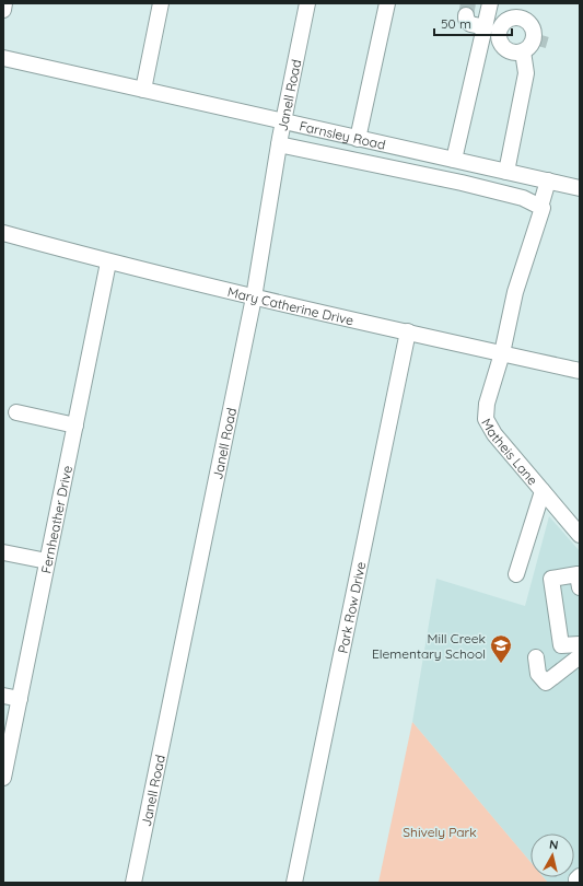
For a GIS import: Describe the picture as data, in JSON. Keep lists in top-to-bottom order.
{
  "streets": {
    "street": [
      "Janell Road",
      "Farnsley Road",
      "Mary Catherine Drive",
      "Matheis Lane",
      "Fernheather Drive",
      "Park Row Drive"
    ]
  },
  "crossings": [
    ["Janell Road", "Farnsley Road"],
    ["Janell Road", "Mary Catherine Drive"],
    ["Mary Catherine Drive", "Matheis Lane"],
    ["Mary Catherine Drive", "Fernheather Drive"],
    ["Mary Catherine Drive", "Park Row Drive"]
  ],
  "parks": ["Shively Park"],
  "places": {
    "school or university": ["Mill Creek Elementary School"]
  },
  "scale_bar": "50 m",
  "north": "top"
}
